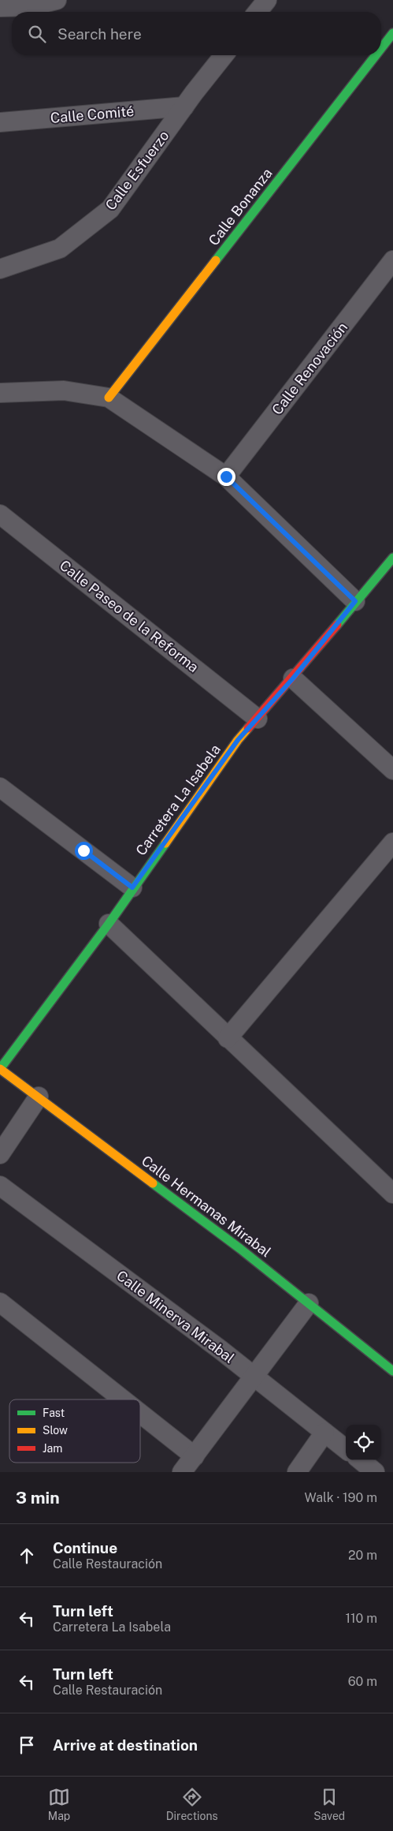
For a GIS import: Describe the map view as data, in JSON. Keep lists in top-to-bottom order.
{
  "streets": {
    "street": [
      "Calle Comité",
      "Calle Esfuerzo",
      "Calle Bonanza",
      "Calle Renovación",
      "Calle Paseo de la Reforma",
      "Carretera La Isabela",
      "Calle Hermanas Mirabal",
      "Calle Minerva Mirabal"
    ]
  },
  "crossings": [
    ["Calle Comité", "Calle Esfuerzo"],
    ["Calle Paseo de la Reforma", "Carretera La Isabela"],
    ["Carretera La Isabela", "Calle Hermanas Mirabal"]
  ],
  "legend": ["Fast", "Slow", "Jam"],
  "page": {
    "search": "Search here",
    "heading": ["3 min", "Walk · 190 m"],
    "list": [
      ["Continue", "Calle Restauración", "20 m"],
      ["Turn left", "Carretera La Isabela", "110 m"],
      ["Turn left", "Calle Restauración", "60 m"],
      "Arrive at destination"
    ],
    "nav": ["Map", "Directions", "Saved"]
  }
}
